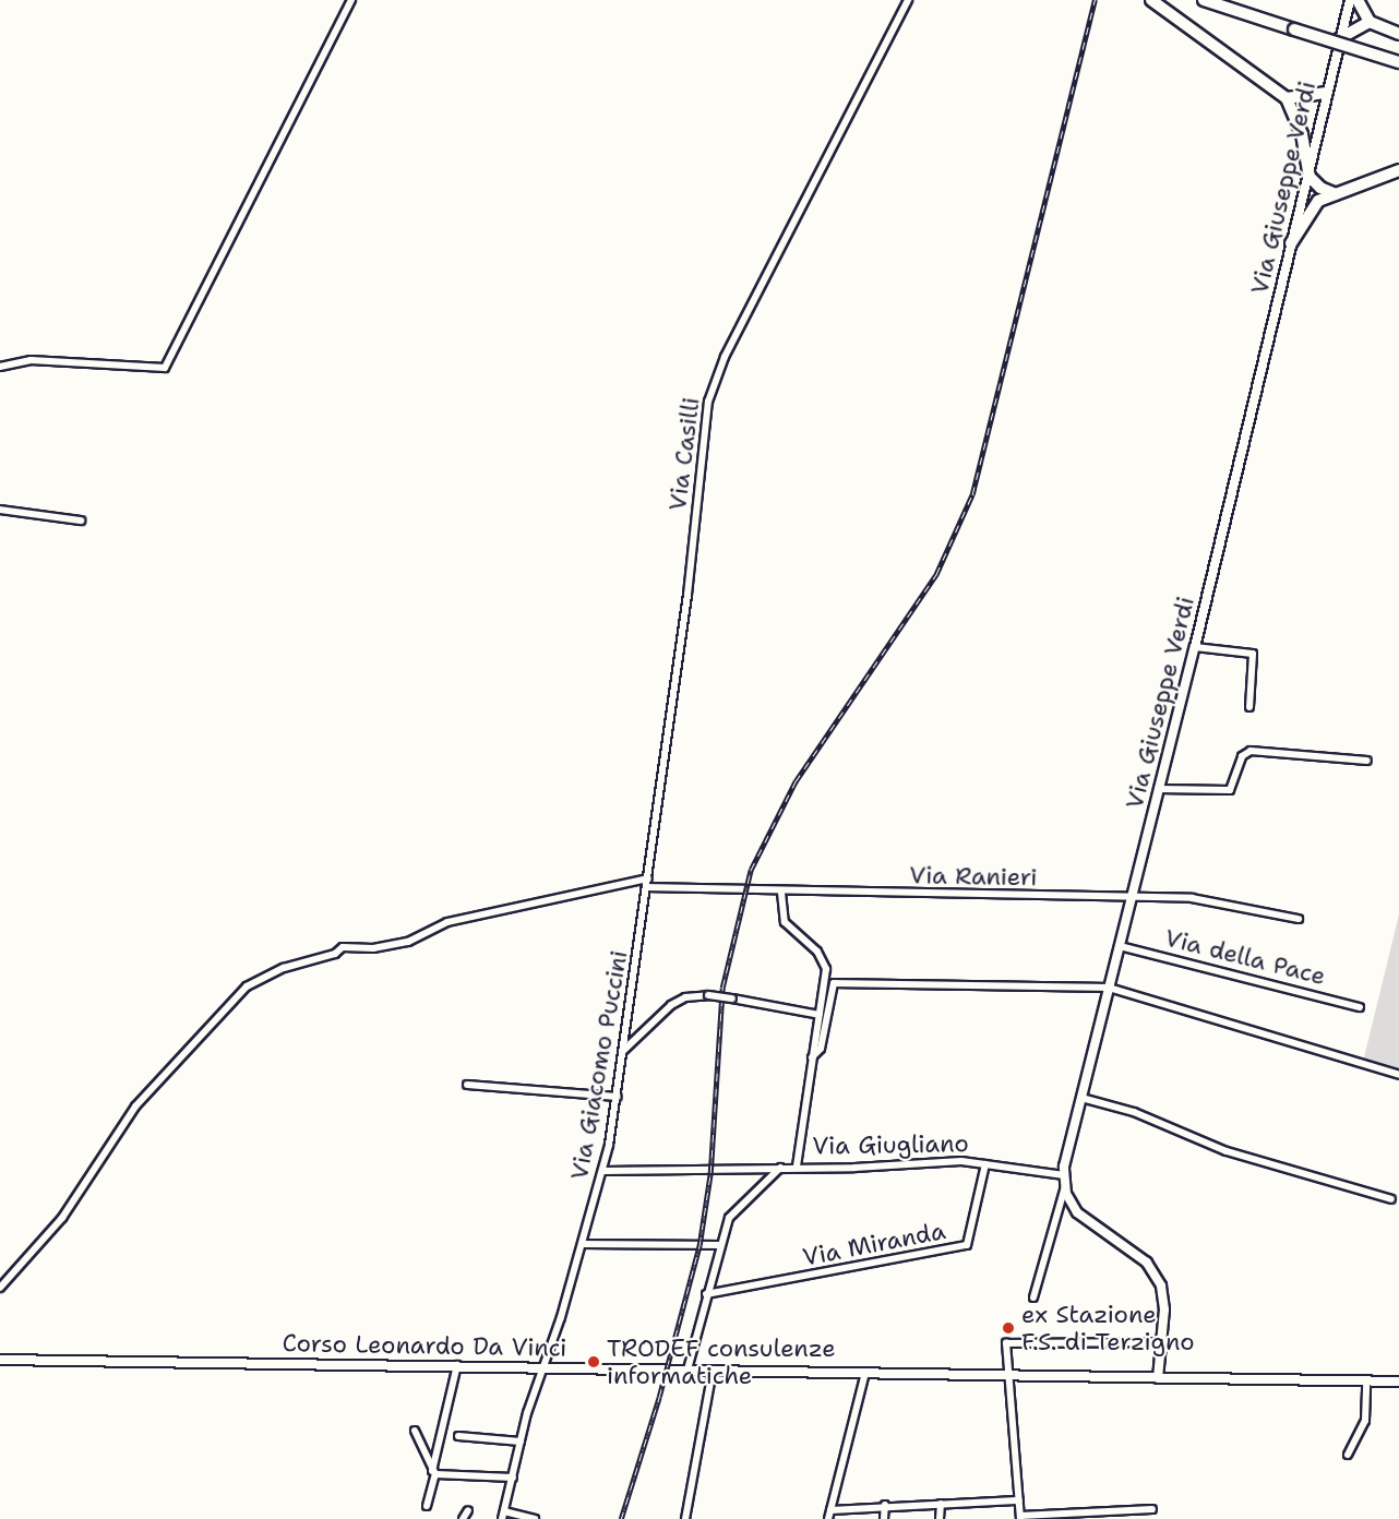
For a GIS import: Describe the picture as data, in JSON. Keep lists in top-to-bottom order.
{
  "streets": {
    "street": [
      "Via Giuseppe Verdi",
      "Via Casilli",
      "Via Ranieri",
      "Via della Pace",
      "Via Giacomo Puccini",
      "Via Giugliano",
      "Via Miranda",
      "Corso Leonardo Da Vinci"
    ]
  },
  "crossings": [
    ["Via Giuseppe Verdi", "Via Ranieri"],
    ["Via Giuseppe Verdi", "Via della Pace"],
    ["Via Giuseppe Verdi", "Via Giugliano"],
    ["Via Casilli", "Via Giacomo Puccini"],
    ["Via Ranieri", "Via Giacomo Puccini"],
    ["Via Giacomo Puccini", "Via Giugliano"],
    ["Via Giacomo Puccini", "Corso Leonardo Da Vinci"],
    ["Via Giugliano", "Via Miranda"]
  ],
  "places": ["ex Stazione F.S. di Terzigno", "TRODEF consulenze informatiche"]
}
